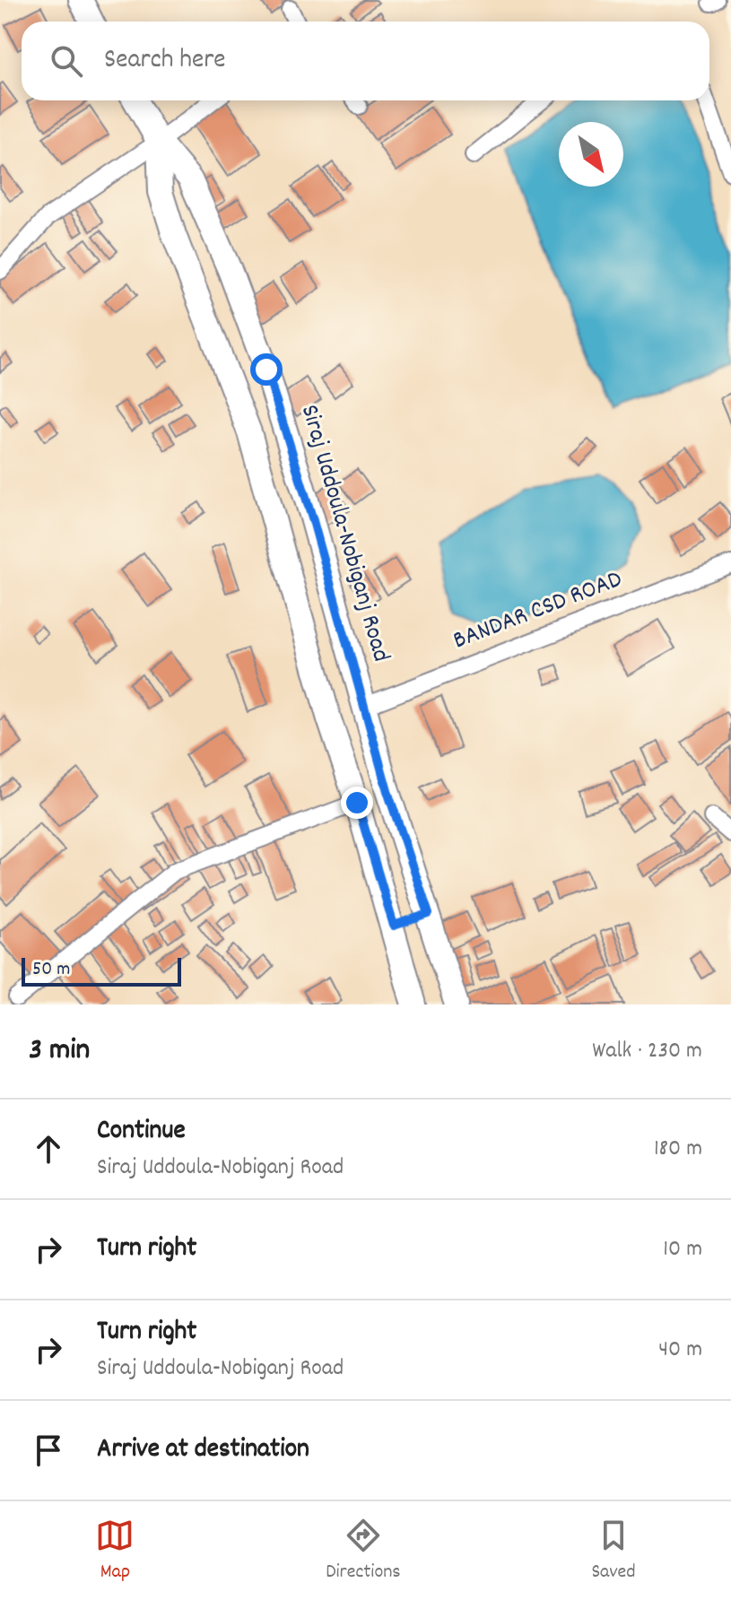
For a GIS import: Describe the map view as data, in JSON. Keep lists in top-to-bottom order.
{
  "streets": {
    "main road": ["Siraj Uddoula-Nobiganj Road"],
    "street": ["BANDAR CSD ROAD"]
  },
  "crossings": [
    ["Siraj Uddoula-Nobiganj Road", "BANDAR CSD ROAD"]
  ],
  "scale_bar": "50 m",
  "north": "bottom right",
  "page": {
    "search": "Search here",
    "scale": "50 m",
    "heading": ["3 min", "Walk · 230 m"],
    "list": [
      ["Continue", "Siraj Uddoula-Nobiganj Road", "180 m"],
      ["Turn right", "10 m"],
      ["Turn right", "Siraj Uddoula-Nobiganj Road", "40 m"],
      "Arrive at destination"
    ],
    "nav": ["Map", "Directions", "Saved"]
  }
}
